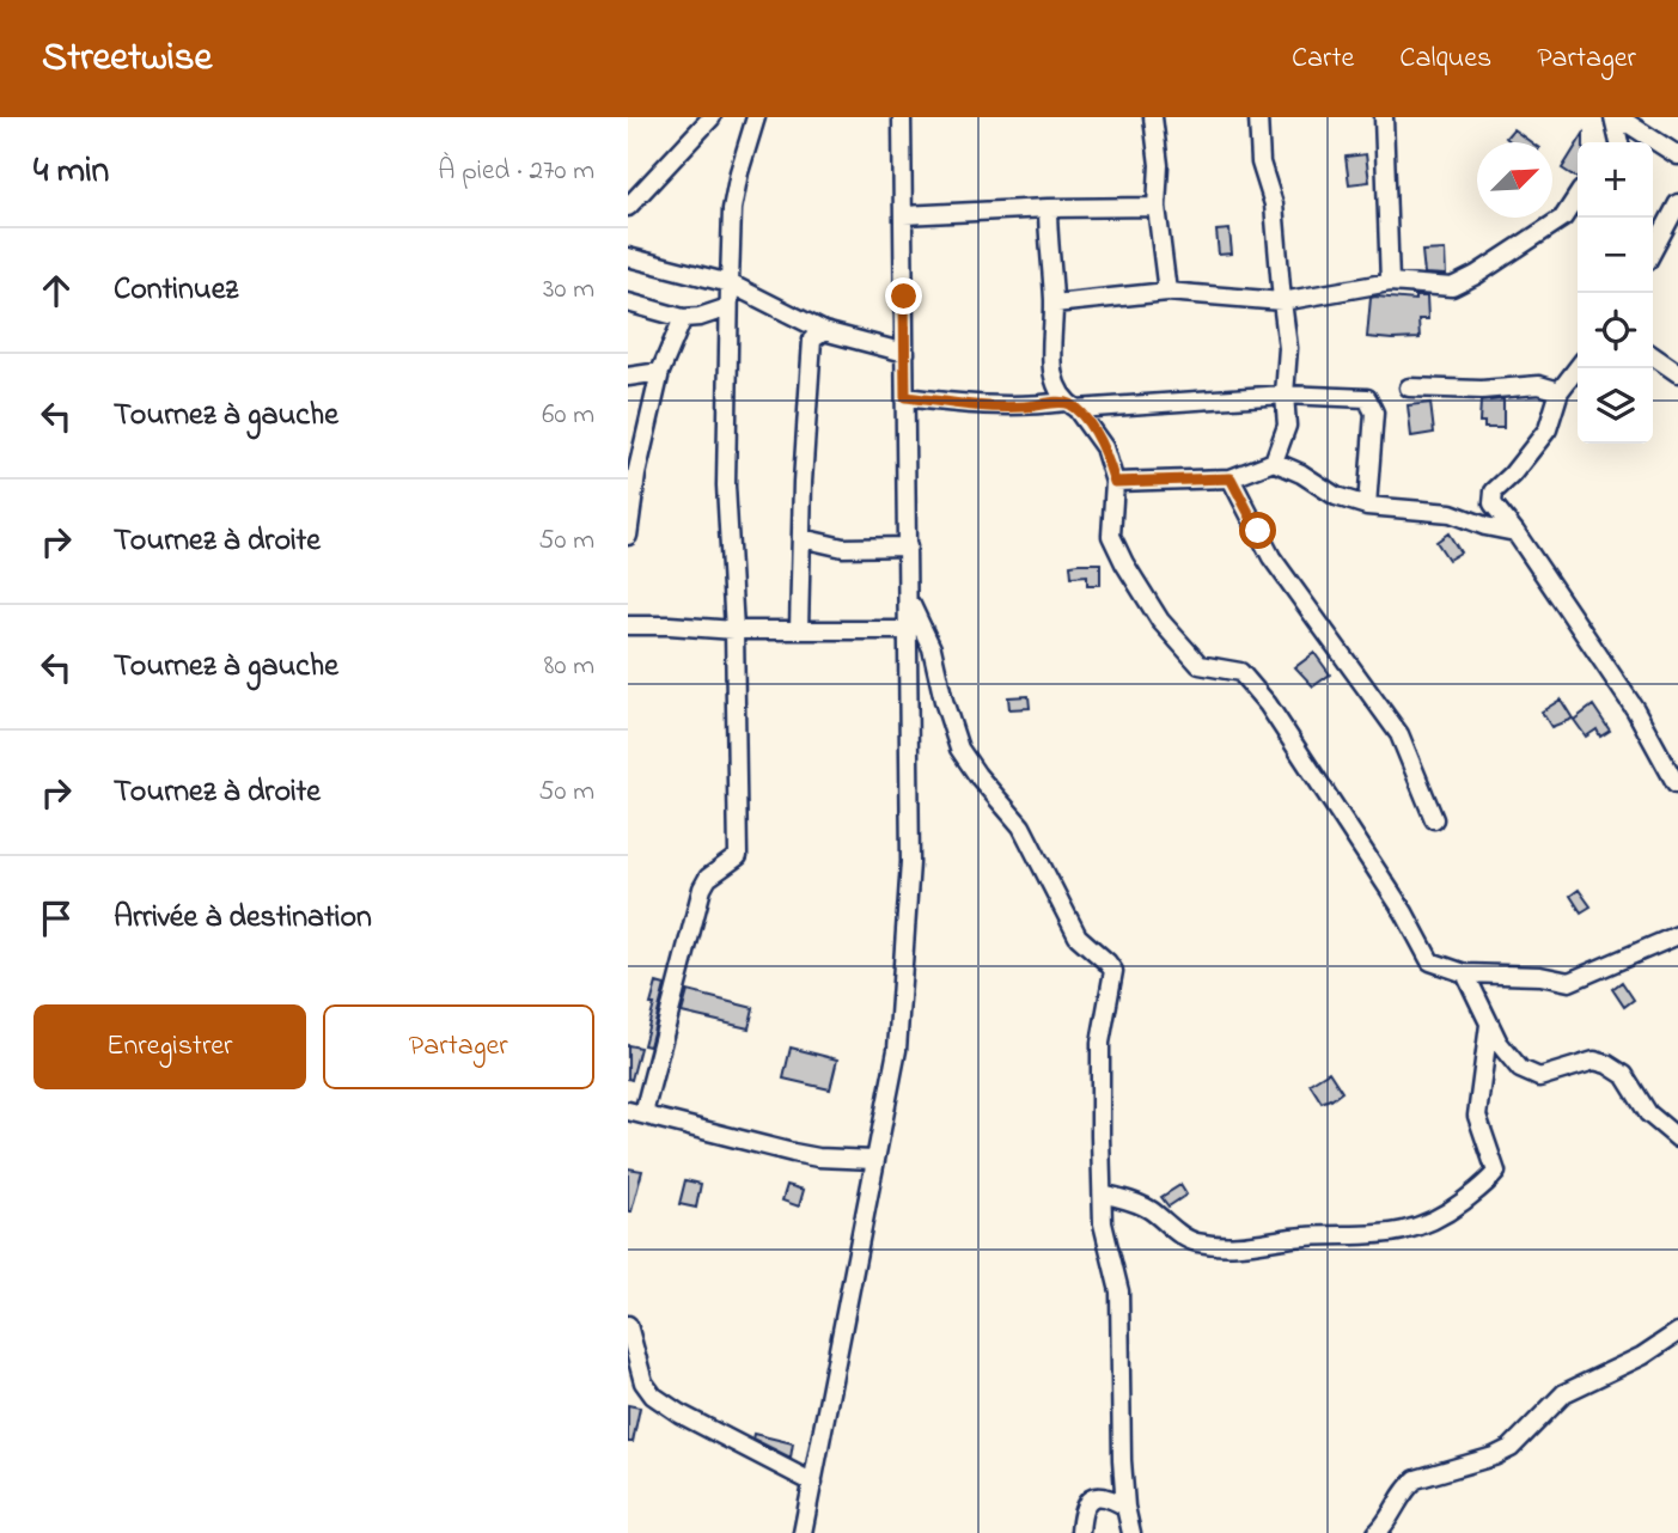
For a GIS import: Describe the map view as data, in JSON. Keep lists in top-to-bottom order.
{
  "north": "top right",
  "page": {
    "header": "Streetwise",
    "nav": ["Carte", "Calques", "Partager"],
    "heading": ["4 min", "À pied · 270 m"],
    "map_buttons": ["+", "−"],
    "list": [
      ["Continuez", "30 m"],
      ["Tournez à gauche", "60 m"],
      ["Tournez à droite", "50 m"],
      ["Tournez à gauche", "80 m"],
      ["Tournez à droite", "50 m"],
      "Arrivée à destination"
    ],
    "buttons": ["Enregistrer", "Partager"]
  }
}
